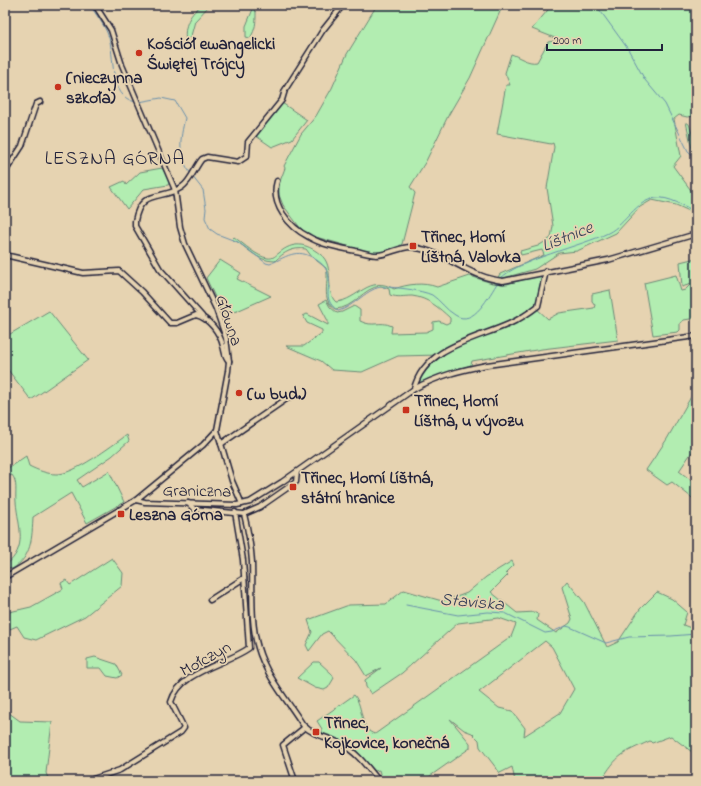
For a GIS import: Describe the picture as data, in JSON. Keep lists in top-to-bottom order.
{
  "streets": {
    "street": ["Główna", "Graniczna", "Mołczyn"]
  },
  "crossings": [
    ["Główna", "Graniczna"]
  ],
  "districts": ["LESZNA GÓRNA"],
  "water": ["Líštnice", "Staviska"],
  "places": {
    "other": ["Kościół ewangelicki Świętej Trójcy", "(nieczynna szkoła)", "(w bud.)"],
    "transit": [
      "Třinec, Horní Líštná, Valovka",
      "Třinec, Horní Líštná, u vývozu",
      "Třinec, Horní Líštná, státní hranice",
      "Leszna Górna",
      "Třinec, Kojkovice, konečná"
    ]
  },
  "scale_bar": "200 m"
}
